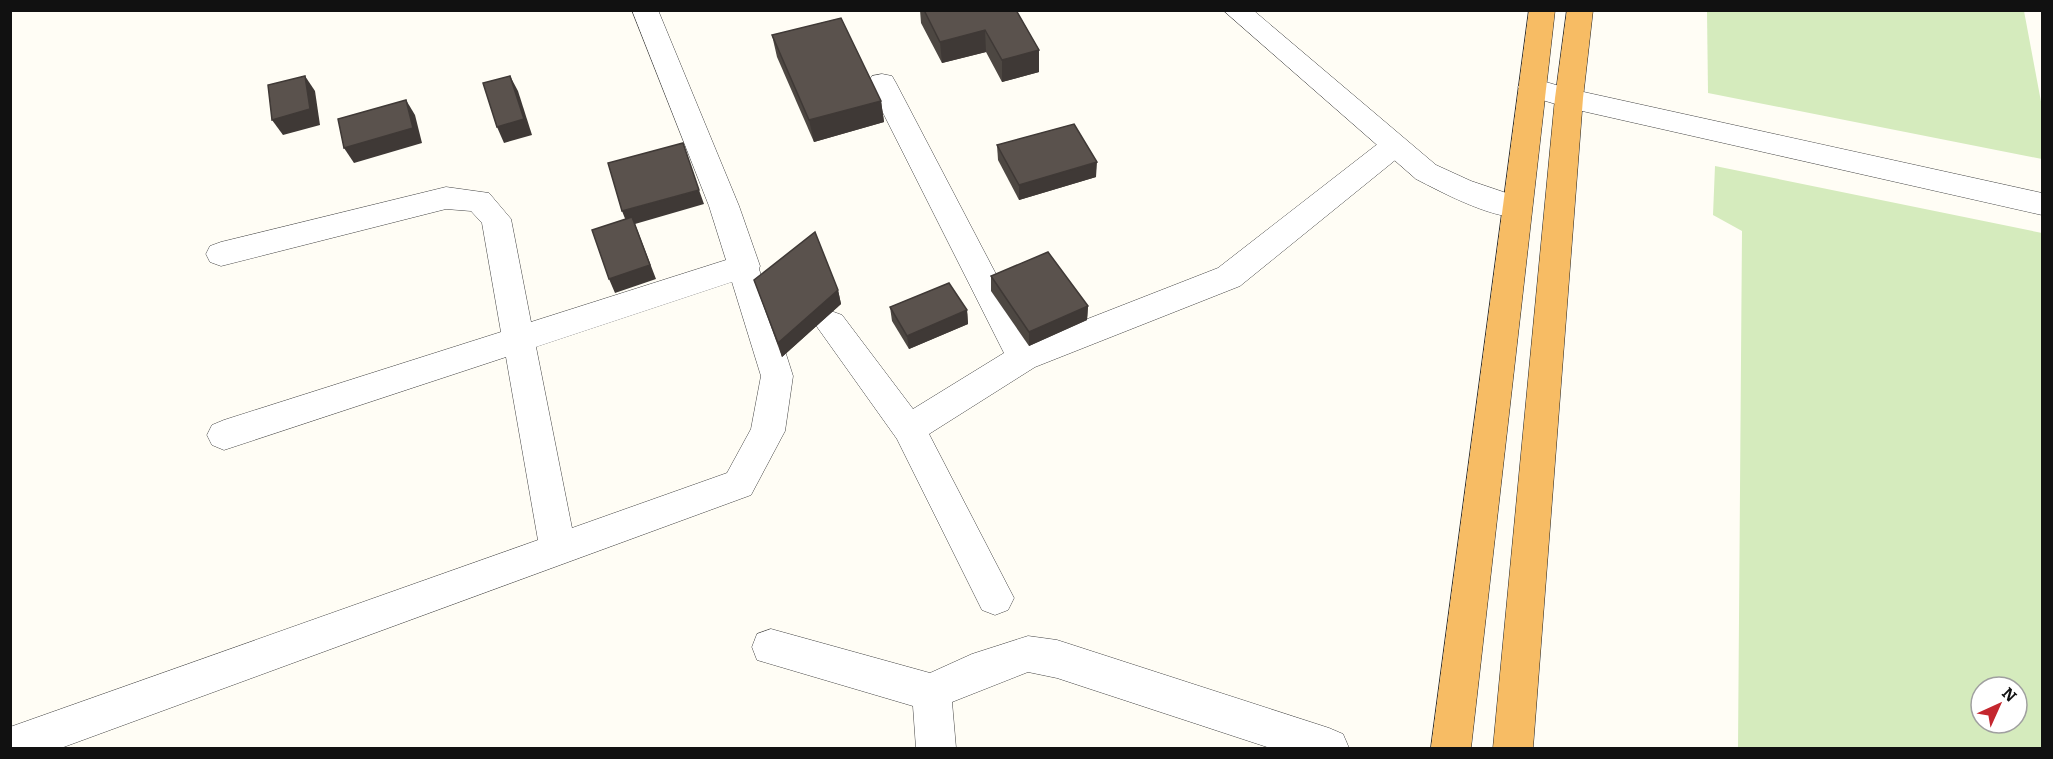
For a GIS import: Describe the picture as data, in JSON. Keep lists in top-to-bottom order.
{
  "north": "top right"
}
